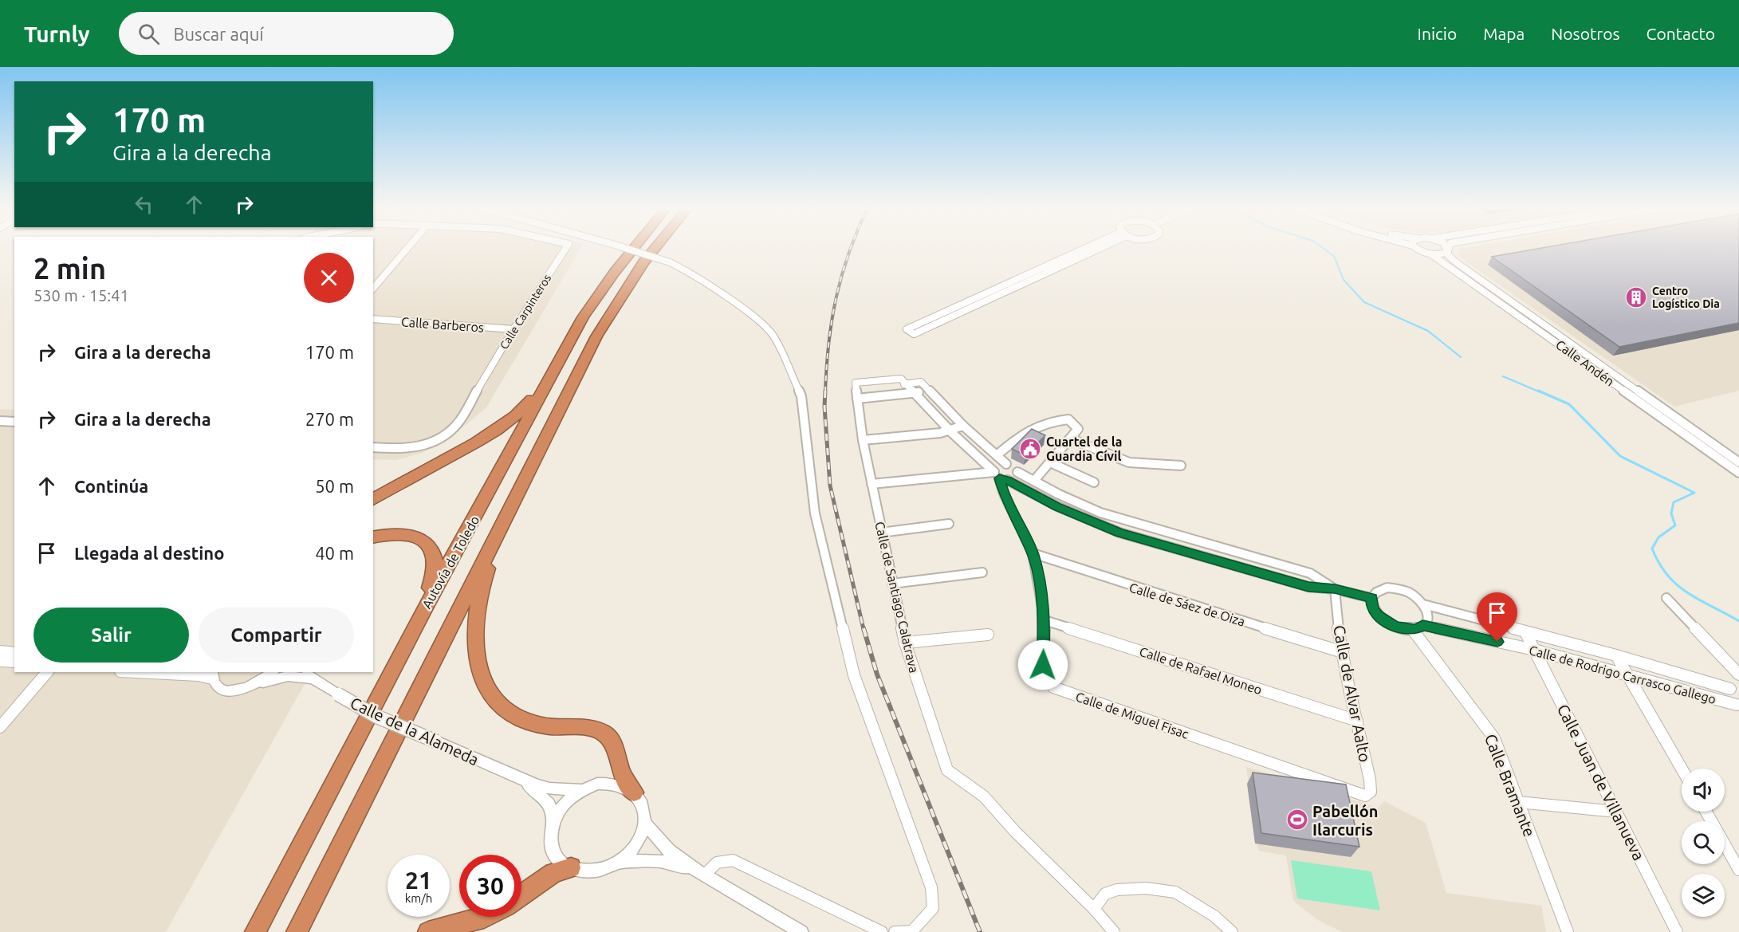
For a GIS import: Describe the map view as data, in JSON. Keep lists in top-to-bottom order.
{
  "streets": {
    "highway": ["Autovía de Toledo"],
    "street": [
      "Calle Carpinteros",
      "Calle Barberos",
      "Calle Andén",
      "Calle de Santiago Calatrava",
      "Calle de Sáez de Oiza",
      "Calle de Rafael Moneo",
      "Calle de Rodrigo Carrasco Gallego",
      "Calle de Alvar Aalto",
      "Calle de Miguel Fisac",
      "Calle de la Alameda",
      "Calle Juan de Villanueva",
      "Calle Bramante"
    ]
  },
  "crossings": [
    ["Calle Carpinteros", "Calle Barberos"],
    ["Calle de Sáez de Oiza", "Calle de Alvar Aalto"],
    ["Calle de Sáez de Oiza", "Calle de Miguel Fisac"],
    ["Calle de Rafael Moneo", "Calle de Alvar Aalto"],
    ["Calle de Rafael Moneo", "Calle de Miguel Fisac"],
    ["Calle de Rodrigo Carrasco Gallego", "Calle Juan de Villanueva"],
    ["Calle de Rodrigo Carrasco Gallego", "Calle Bramante"],
    ["Calle de Alvar Aalto", "Calle de Miguel Fisac"]
  ],
  "places": {
    "building": ["Centro Logístico Dia"],
    "public building": ["Cuartel de la Guardia Cívil"],
    "sports": ["Pabellón Ilarcuris"]
  },
  "page": {
    "header": "Turnly",
    "search": "Buscar aquí",
    "nav": [
      "Inicio",
      "Mapa",
      "Nosotros",
      "Contacto"
    ],
    "turn": ["170 m", "Gira a la derecha"],
    "heading": ["2 min", "530 m · 15:41"],
    "list": [
      {
        "name": "Gira a la derecha",
        "value": "170 m"
      },
      {
        "name": "Gira a la derecha",
        "value": "270 m"
      },
      {
        "name": "Continúa",
        "value": "50 m"
      },
      {
        "name": "Llegada al destino",
        "value": "40 m"
      }
    ],
    "buttons": ["Salir", "Compartir"],
    "speed": "21 km/h",
    "limit": "30"
  }
}
